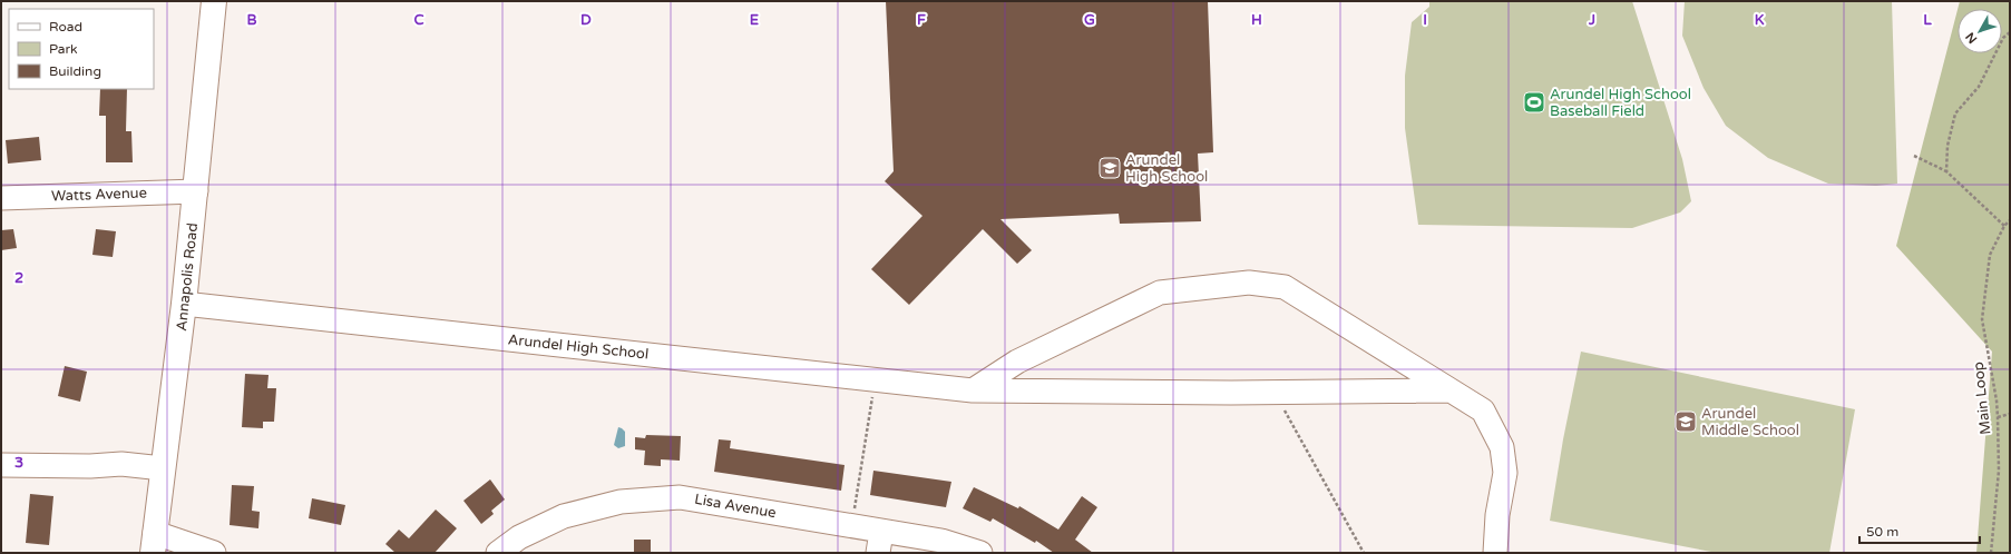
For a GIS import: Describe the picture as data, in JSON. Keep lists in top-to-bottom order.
{
  "streets": {
    "main road": ["Annapolis Road"],
    "street": ["Watts Avenue", "Arundel High School", "Lisa Avenue"],
    "path": ["Main Loop"]
  },
  "crossings": [
    ["Watts Avenue", "Annapolis Road"],
    ["Annapolis Road", "Arundel High School"]
  ],
  "places": {
    "sports": ["Arundel High School Baseball Field"],
    "school or university": ["Arundel High School", "Arundel Middle School"]
  },
  "legend": ["Road", "Park", "Building"],
  "scale_bar": "50 m",
  "north": "bottom left",
  "grid": {
    "columns": [
      "B",
      "C",
      "D",
      "E",
      "F",
      "G",
      "H",
      "I",
      "J",
      "K",
      "L"
    ],
    "rows": ["2", "3"]
  }
}
